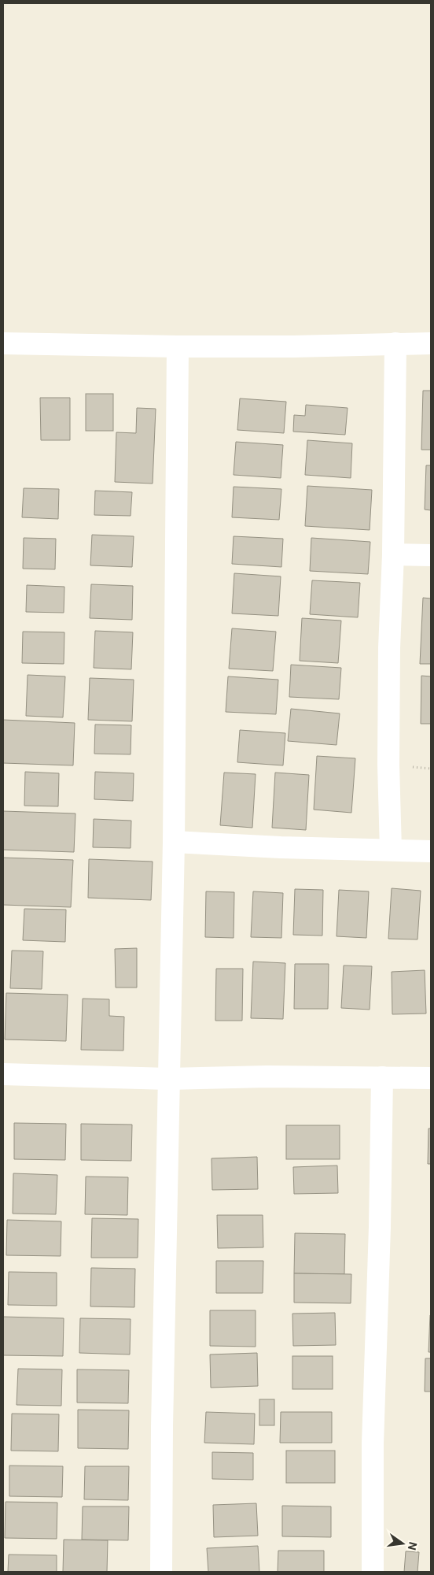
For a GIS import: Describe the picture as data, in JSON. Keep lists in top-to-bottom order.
{
  "north": "right"
}
